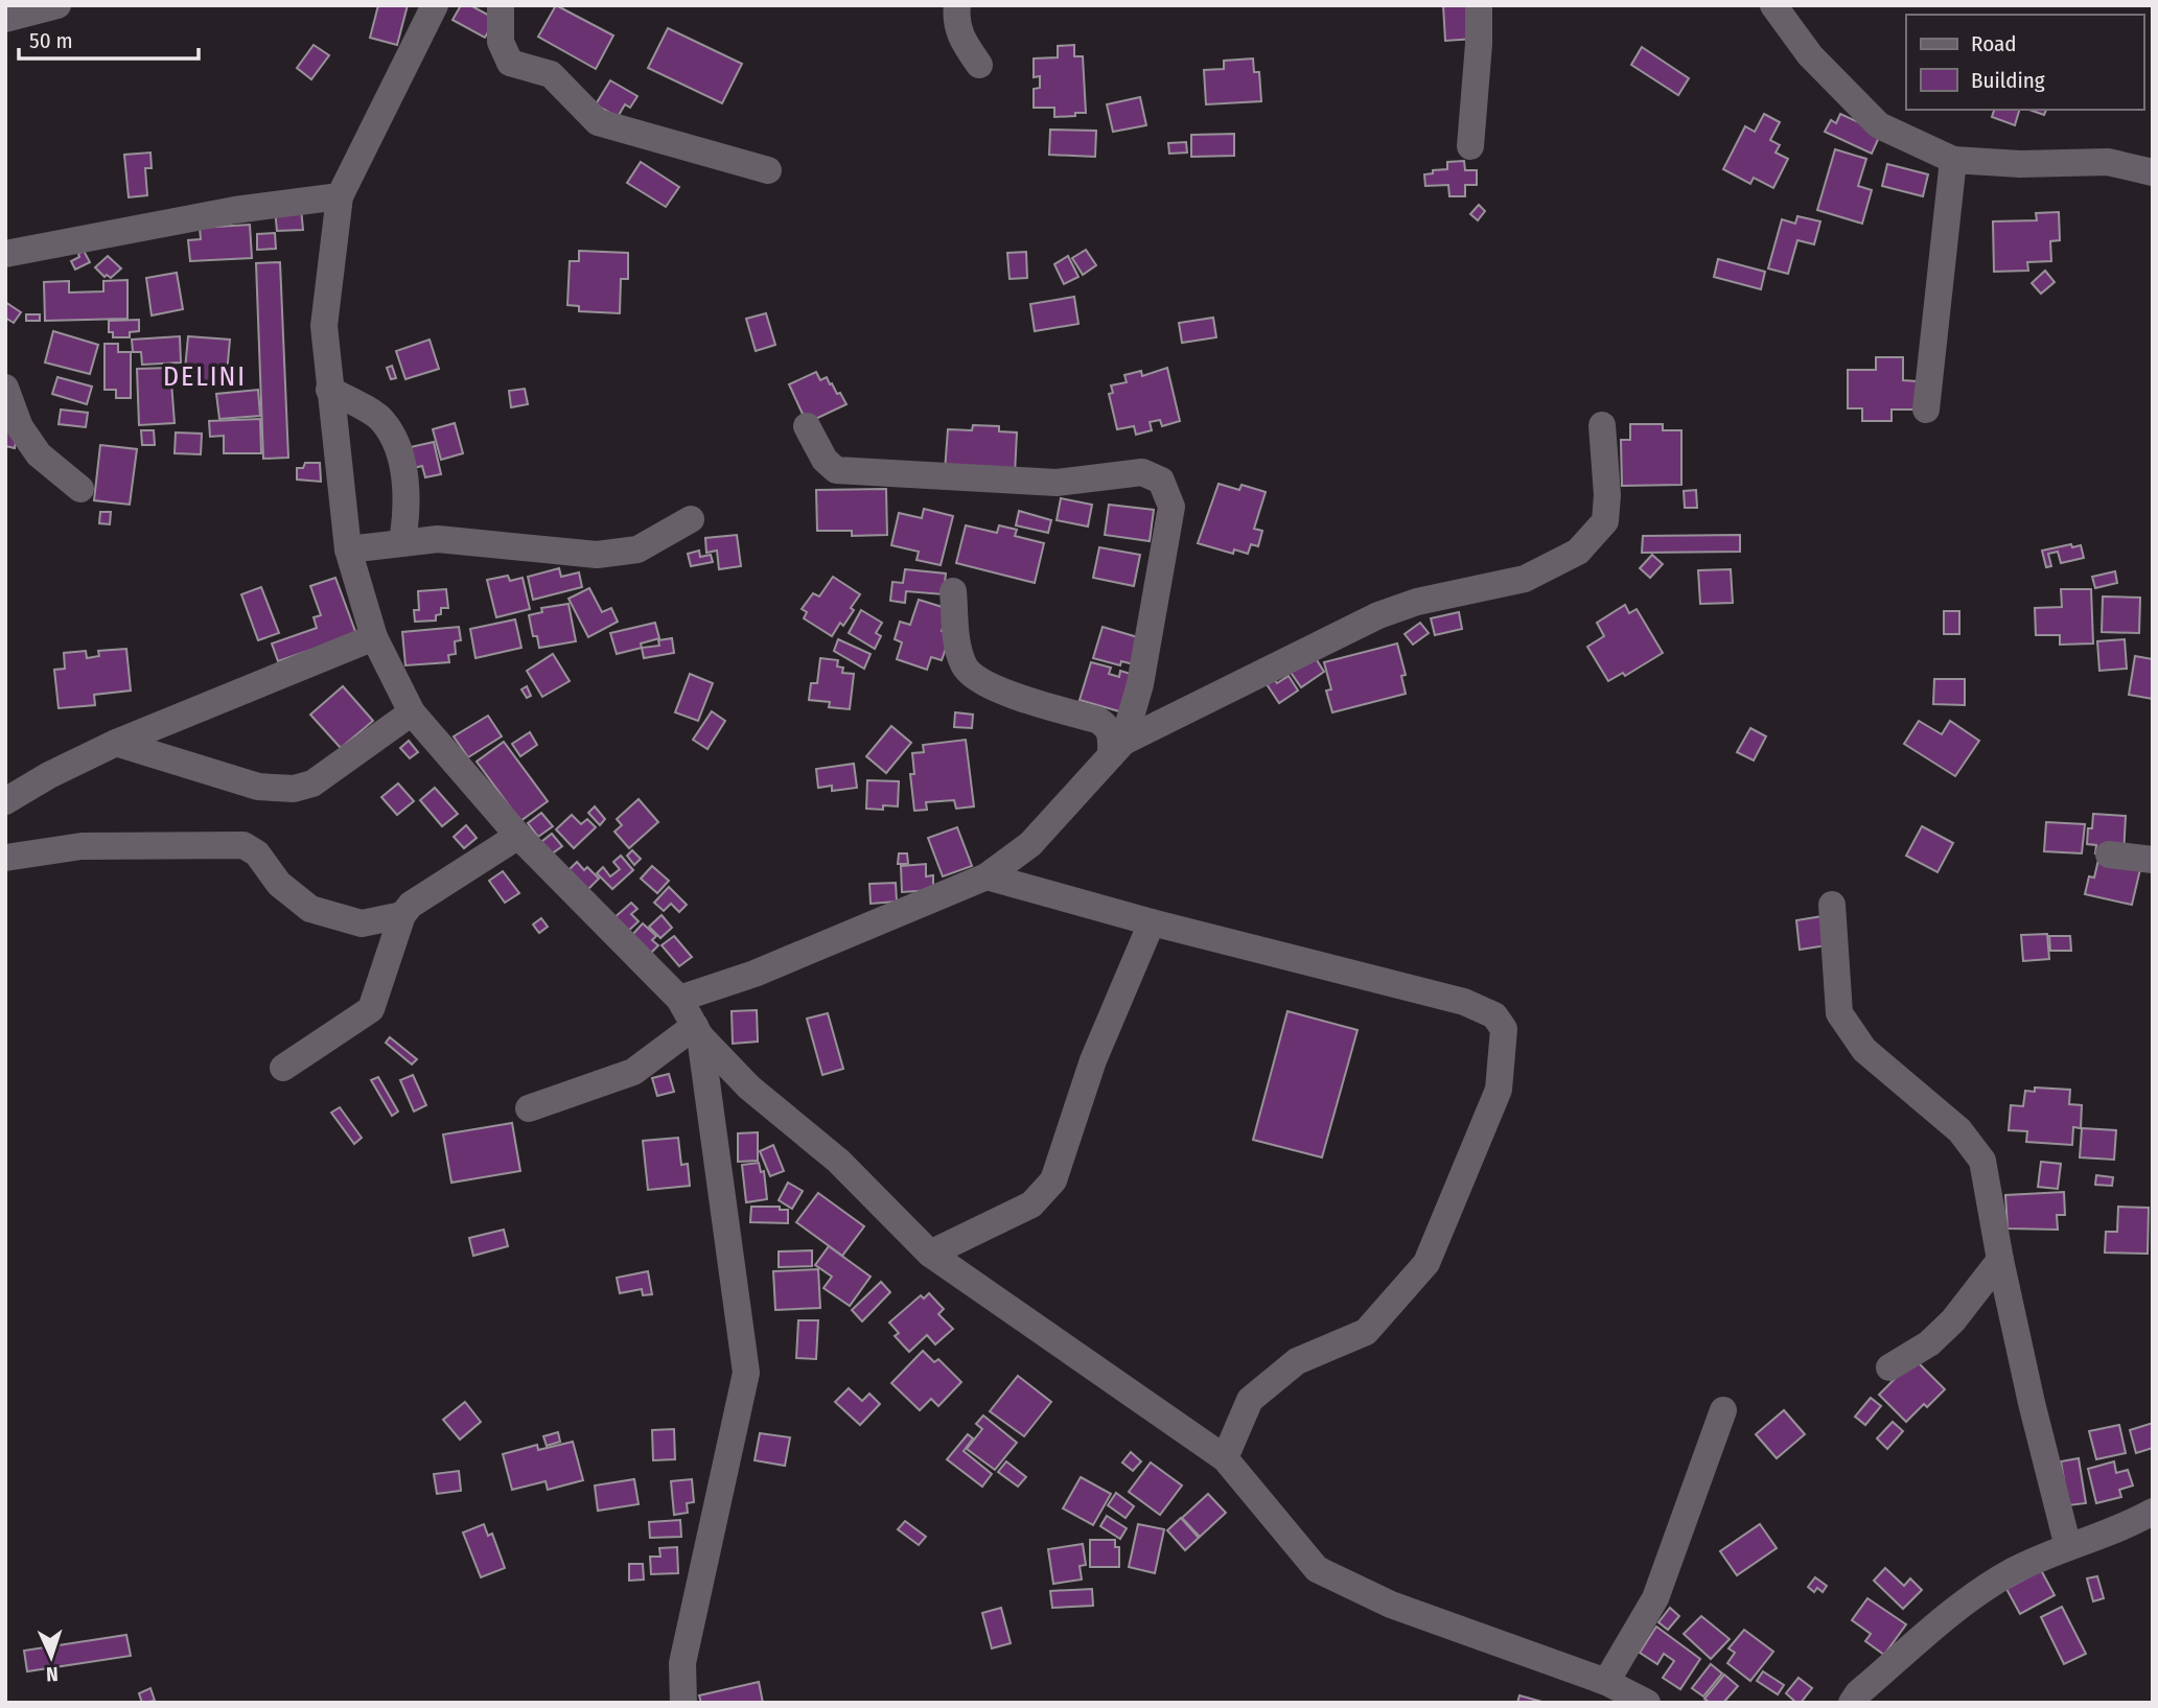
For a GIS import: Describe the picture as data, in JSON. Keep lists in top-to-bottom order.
{
  "districts": ["DELINI"],
  "legend": ["Road", "Building"],
  "scale_bar": "50 m",
  "north": "bottom"
}
